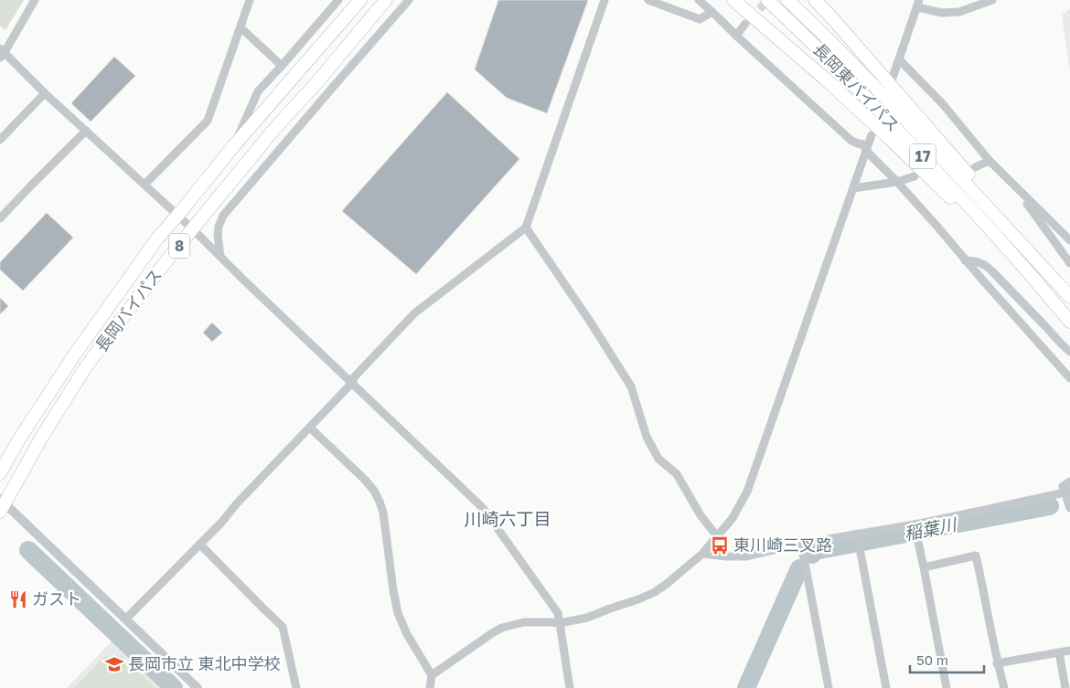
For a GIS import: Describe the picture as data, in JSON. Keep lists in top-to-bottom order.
{
  "streets": {
    "highway": [
      "長岡東バイパス",
      "17",
      "8",
      "長岡バイパス"
    ]
  },
  "crossings": [
    ["長岡東バイパス", "17"]
  ],
  "districts": ["川崎六丁目"],
  "water": ["稲葉川"],
  "places": {
    "bus stop": ["東川崎三叉路"],
    "restaurant": ["ガスト"],
    "school or university": ["長岡市立 東北中学校"]
  },
  "scale_bar": "50 m"
}
